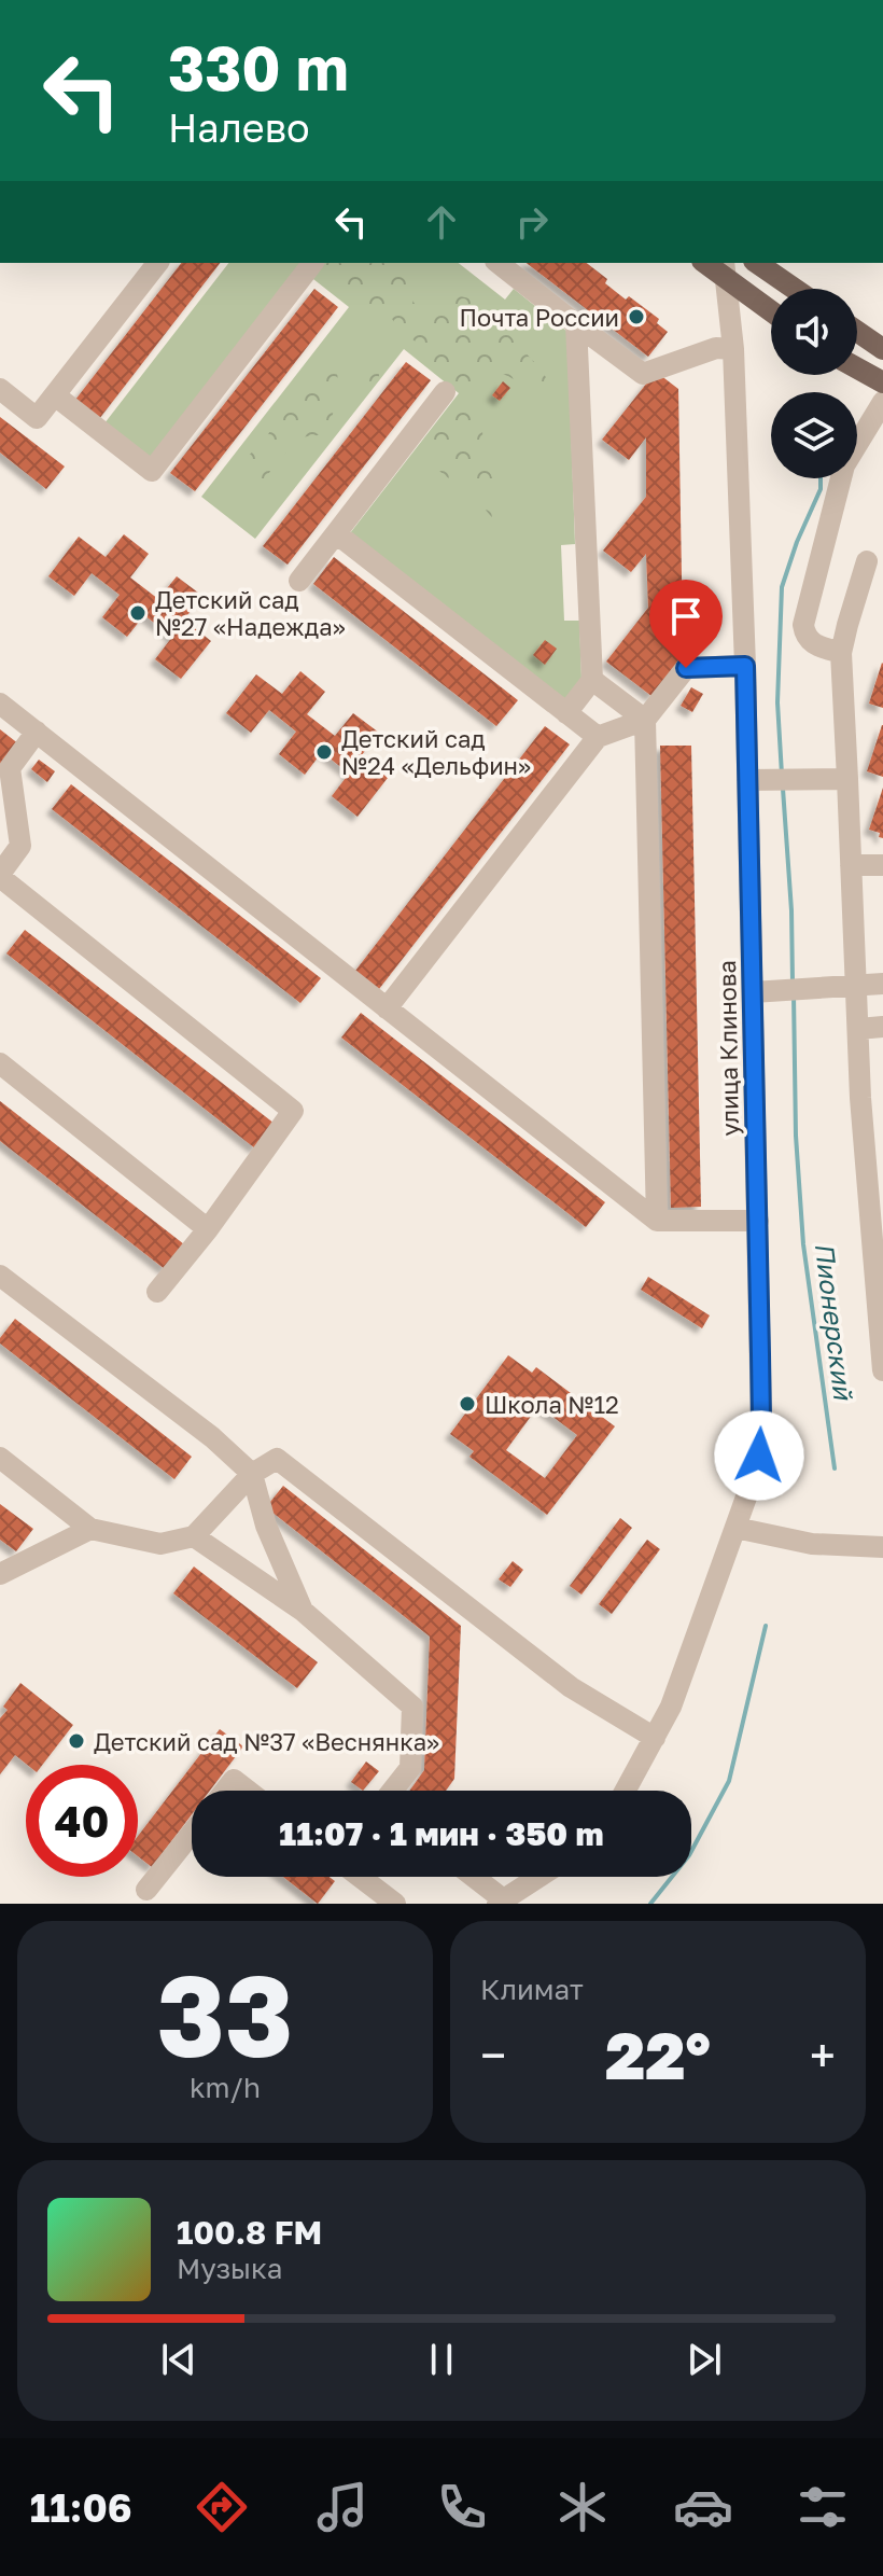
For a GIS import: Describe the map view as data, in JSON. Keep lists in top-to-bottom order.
{
  "streets": {
    "street": ["улица Клинова"]
  },
  "water": ["Пионерский"],
  "places": [
    "Почта России",
    "Детский сад №27 «Надежда»",
    "Детский сад №24 «Дельфин»",
    "Школа №12",
    "Детский сад №37 «Веснянка»"
  ],
  "page": {
    "turn": ["330 m", "Налево"],
    "limit": "40",
    "trip": "11:07 · 1 мин · 350 m",
    "tile": [
      ["33", "km/h"],
      "Климат"
    ],
    "heat": ["−", "22°", "+"],
    "song": ["100.8 FM", "Музыка"],
    "tabs": "11:06"
  }
}
